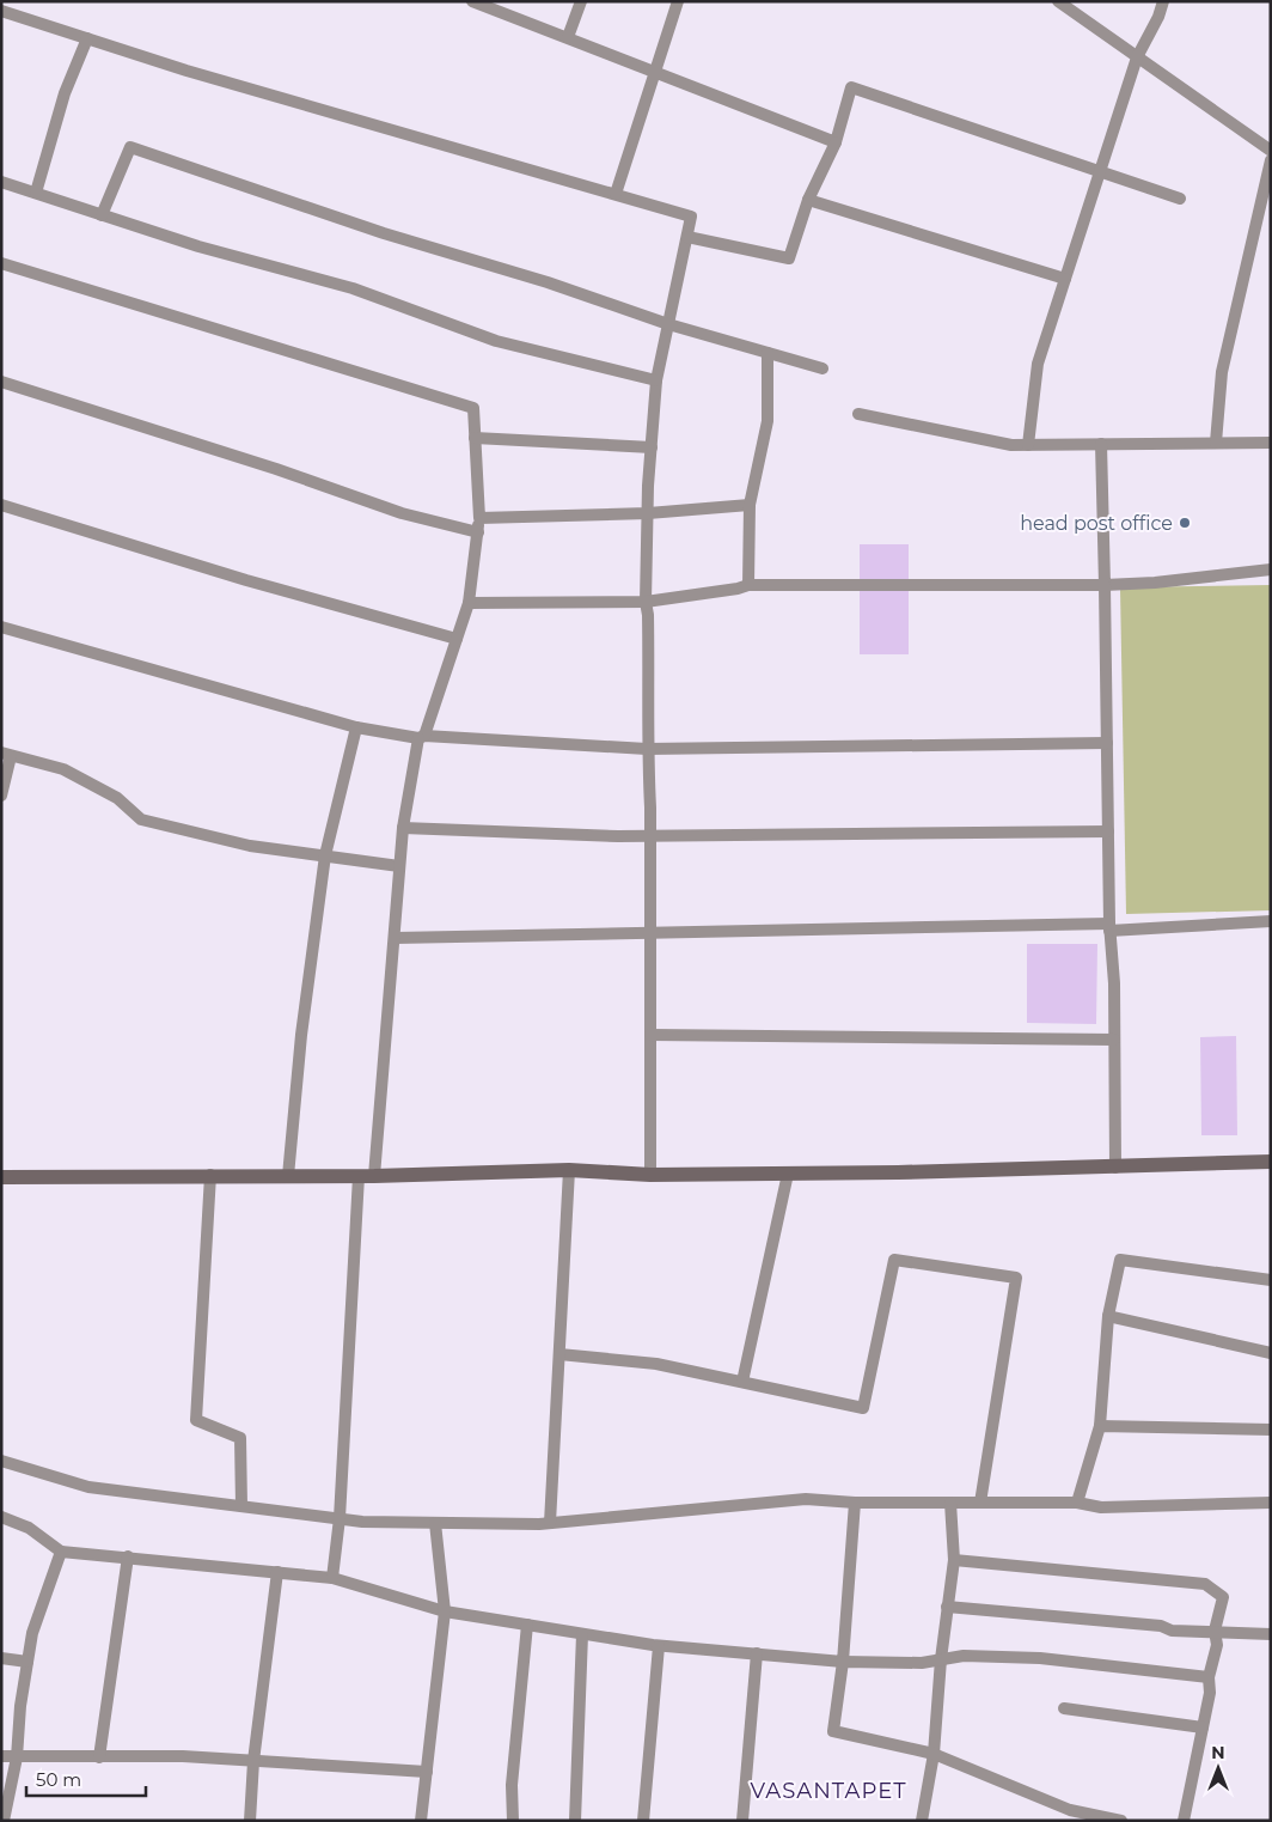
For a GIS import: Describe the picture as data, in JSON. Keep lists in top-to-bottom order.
{
  "districts": ["VASANTAPET"],
  "places": ["head post office"],
  "scale_bar": "50 m",
  "north": "top"
}
